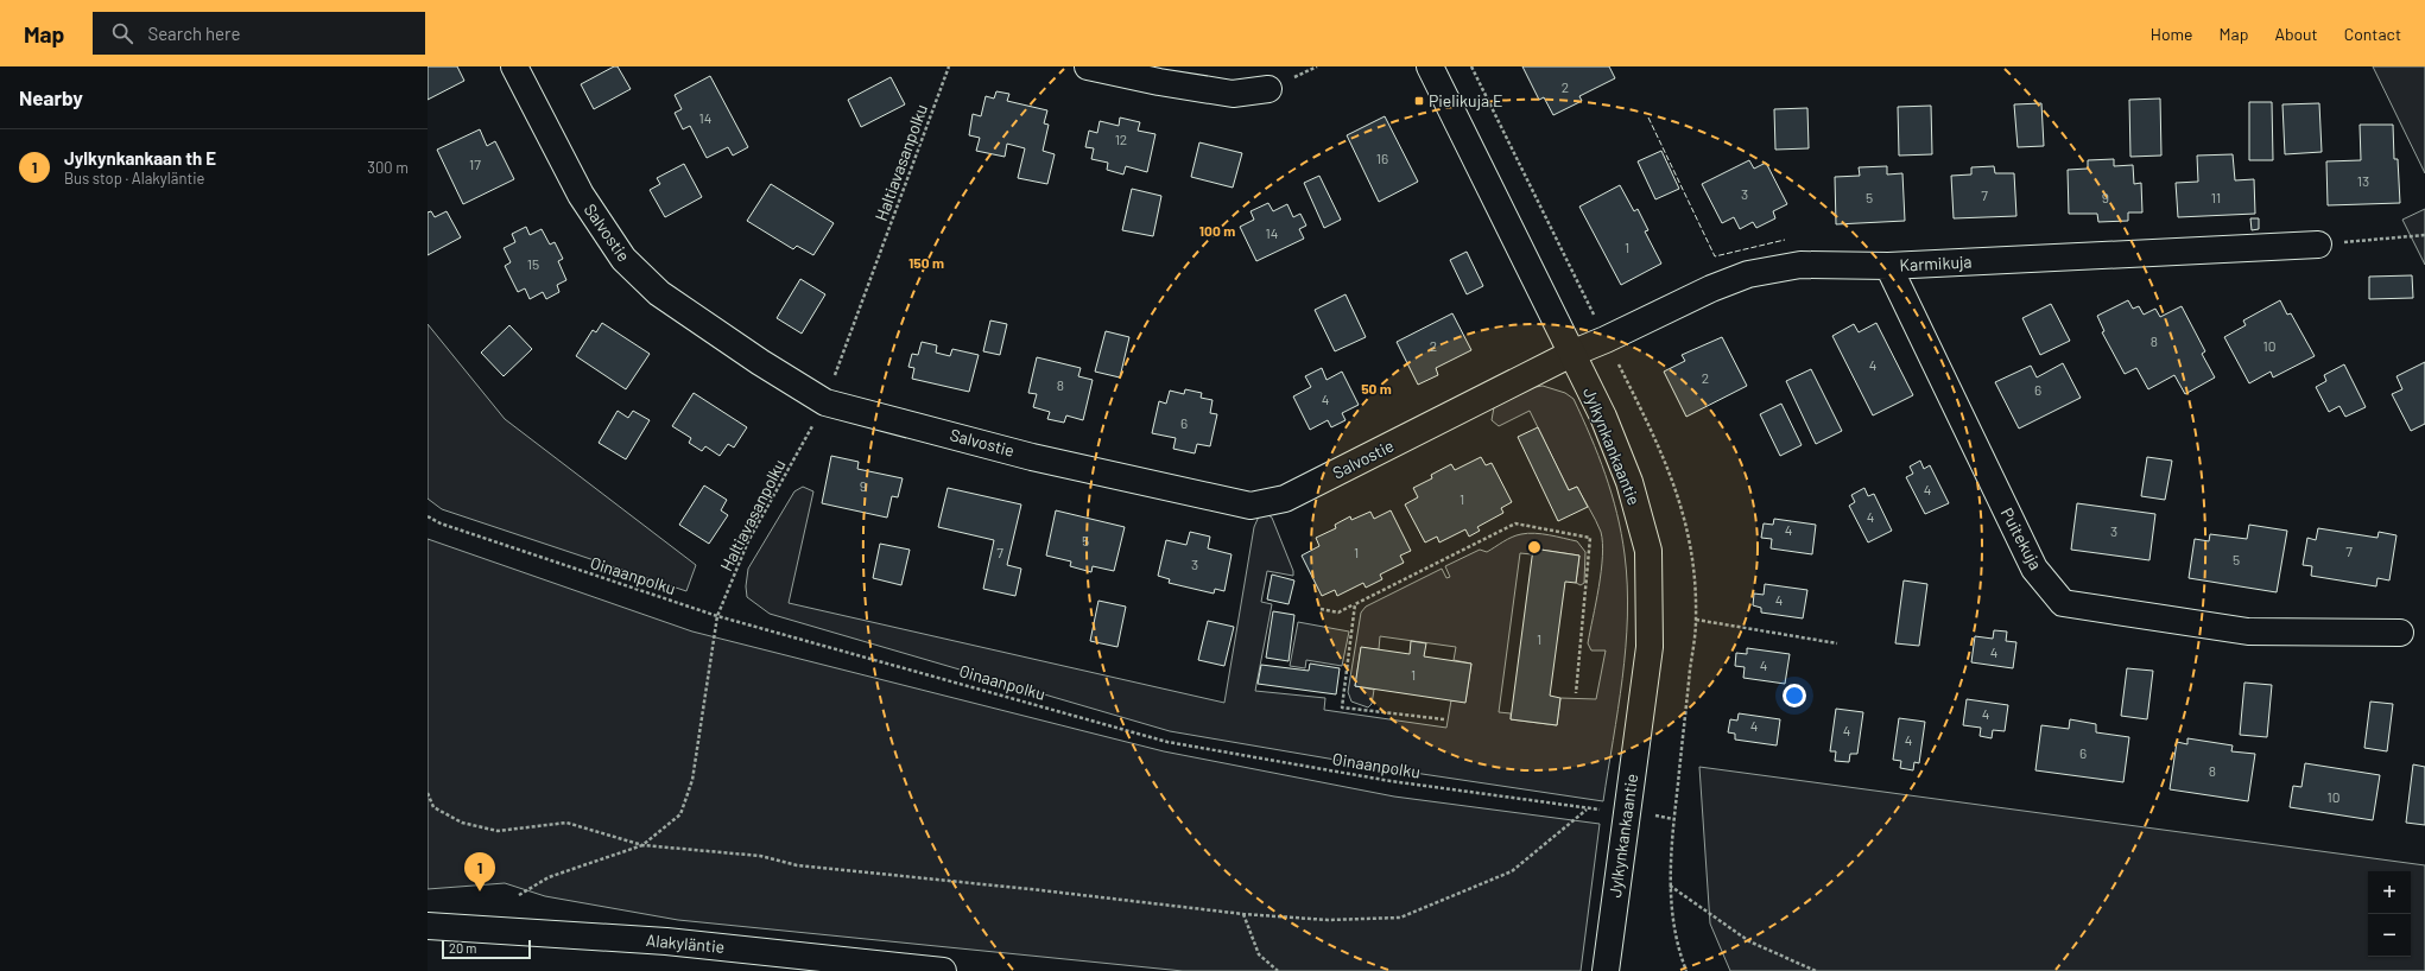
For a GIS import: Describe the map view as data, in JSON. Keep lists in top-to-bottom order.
{
  "streets": {
    "street": [
      "Salvostie",
      "Karmikuja",
      "Jylkynkankaantie",
      "Puitekuja",
      "Alakyläntie"
    ],
    "path": ["Haltiavasanpolku", "Oinaanpolku"]
  },
  "crossings": [
    ["Haltiavasanpolku", "Salvostie"],
    ["Haltiavasanpolku", "Oinaanpolku"],
    ["Salvostie", "Karmikuja"],
    ["Salvostie", "Jylkynkankaantie"],
    ["Karmikuja", "Jylkynkankaantie"],
    ["Karmikuja", "Puitekuja"]
  ],
  "places": {
    "transit": ["Pielikuja E"]
  },
  "house_numbers": [
    "2",
    "14",
    "12",
    "16",
    "17",
    "13",
    "3",
    "7",
    "5",
    "9",
    "11",
    "14",
    "1",
    "15",
    "8",
    "2",
    "10",
    "4",
    "2",
    "8",
    "6",
    "4",
    "6",
    "9",
    "4",
    "1",
    "4",
    "4",
    "3",
    "5",
    "7",
    "7",
    "1",
    "5",
    "3",
    "4",
    "1",
    "4",
    "4",
    "1",
    "4",
    "4",
    "4",
    "4",
    "6",
    "8",
    "10"
  ],
  "scale_bar": "20 m",
  "page": {
    "header": "Map",
    "search": "Search here",
    "nav": [
      "Home",
      "Map",
      "About",
      "Contact"
    ],
    "heading": "Nearby",
    "list": [
      {
        "mark": "1",
        "name": "Jylkynkankaan th E",
        "note": "Bus stop · Alakyläntie",
        "value": "300 m"
      }
    ],
    "pins": "1",
    "map_buttons": ["+", "−"],
    "scale": "20 m"
  },
  "rings": ["100 m", "150 m", "50 m"]
}
